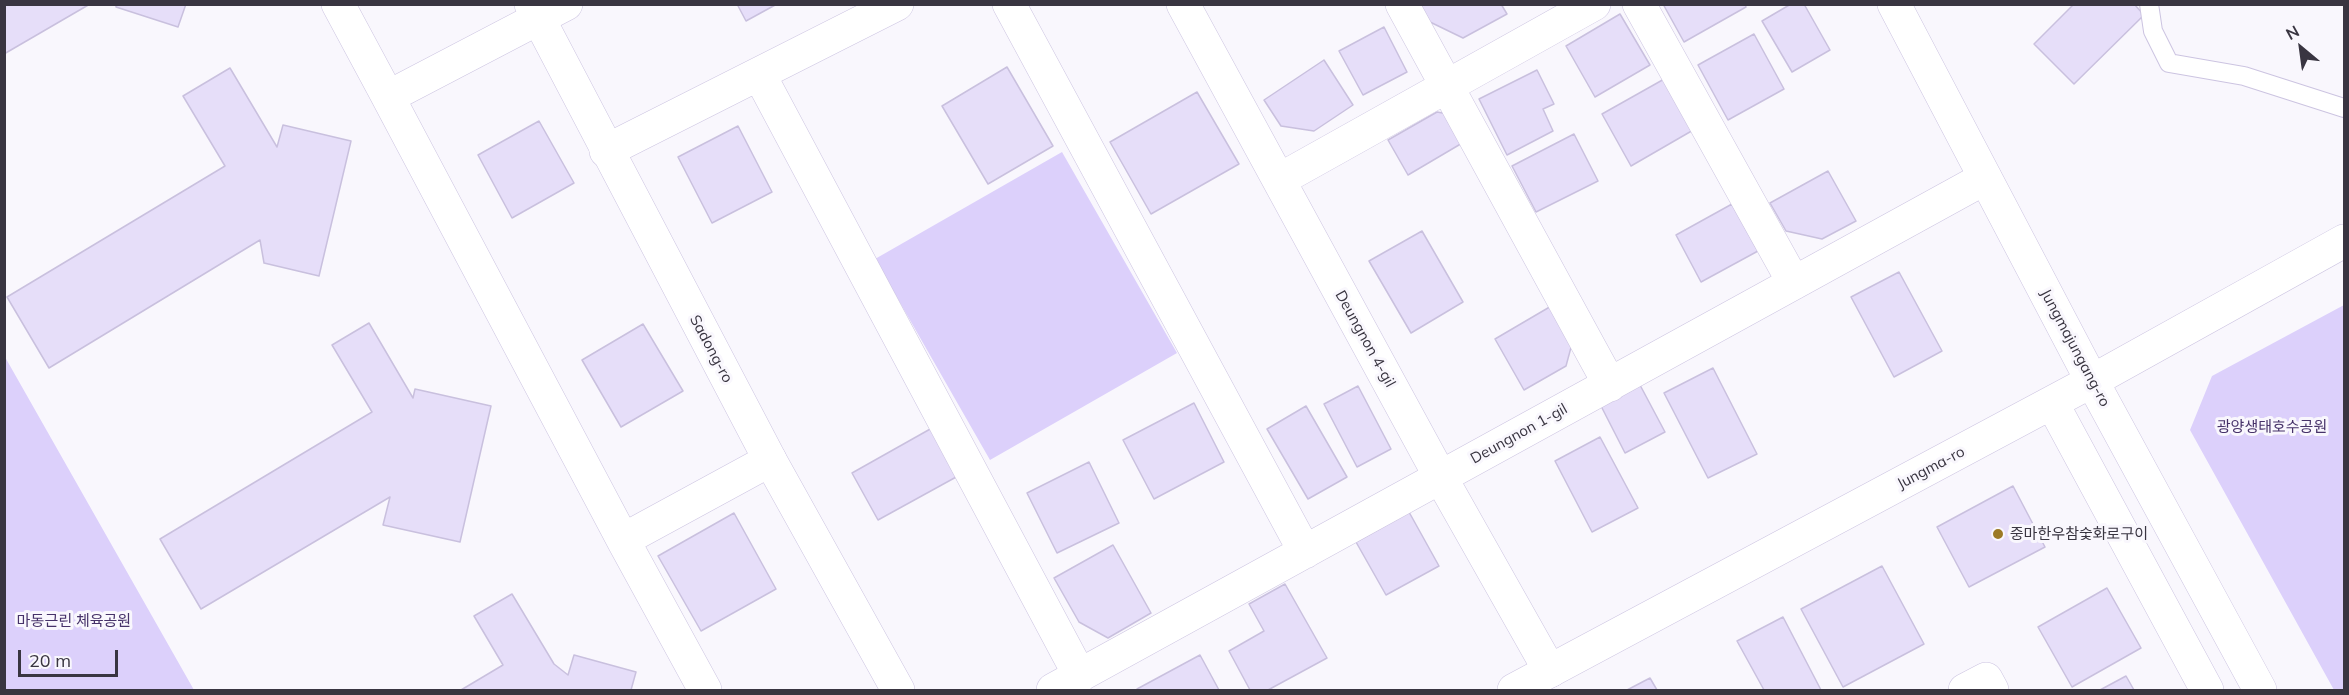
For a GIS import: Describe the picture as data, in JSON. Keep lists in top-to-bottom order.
{
  "streets": {
    "street": [
      "Deungnon 4-gil",
      "Jungmajungang-ro",
      "Sadong-ro",
      "Deungnon 1-gil",
      "Jungma-ro"
    ]
  },
  "crossings": [
    ["Deungnon 4-gil", "Deungnon 1-gil"],
    ["Deungnon 4-gil", "Jungma-ro"],
    ["Jungmajungang-ro", "Deungnon 1-gil"],
    ["Jungmajungang-ro", "Jungma-ro"]
  ],
  "parks": ["광양생태호수공원", "마동근린 체육공원"],
  "places": ["중마한우참숯화로구이"],
  "scale_bar": "20 m",
  "north": "top left"
}
